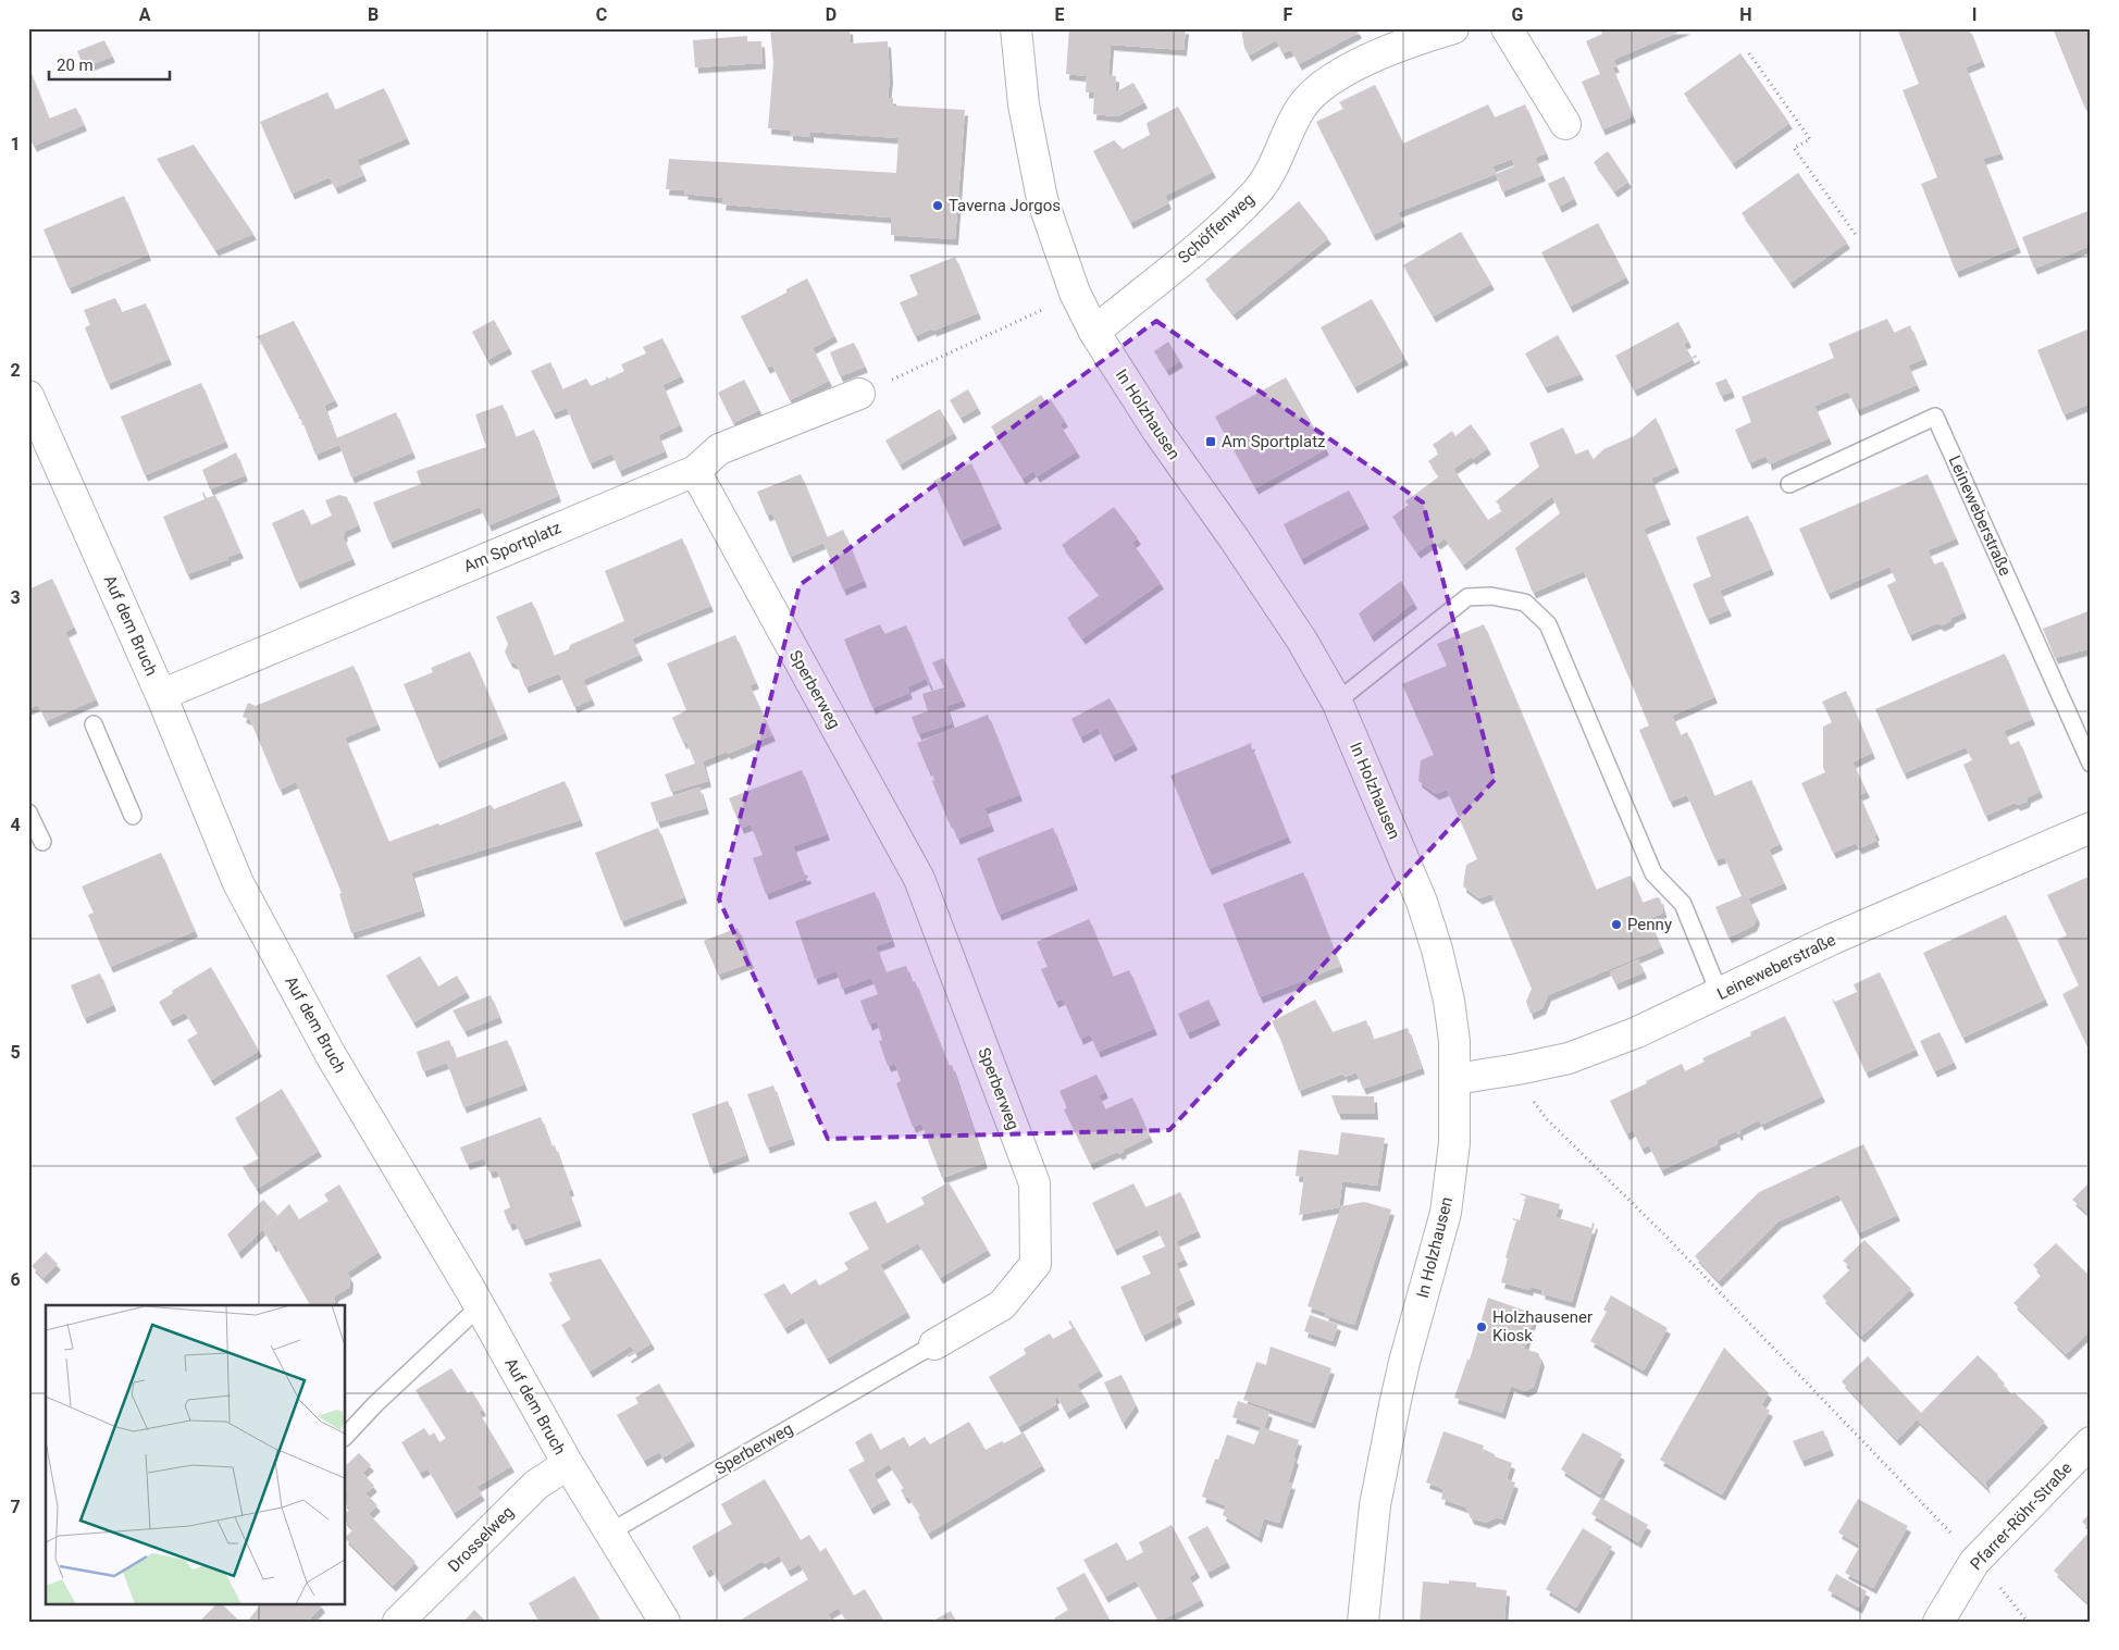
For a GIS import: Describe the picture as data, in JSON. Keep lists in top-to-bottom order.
{
  "streets": {
    "street": [
      "Schöffenweg",
      "In Holzhausen",
      "Leineweberstraße",
      "Am Sportplatz",
      "Auf dem Bruch",
      "Sperberweg",
      "Pfarrer-Röhr-Straße",
      "Drosselweg"
    ]
  },
  "crossings": [
    ["Schöffenweg", "In Holzhausen"],
    ["In Holzhausen", "Leineweberstraße"],
    ["Am Sportplatz", "Auf dem Bruch"],
    ["Am Sportplatz", "Sperberweg"],
    ["Auf dem Bruch", "Sperberweg"],
    ["Auf dem Bruch", "Drosselweg"]
  ],
  "places": {
    "other": ["Taverna Jorgos", "Penny", "Holzhausener Kiosk"],
    "transit": ["Am Sportplatz"]
  },
  "scale_bar": "20 m",
  "grid": {
    "columns": [
      "A",
      "B",
      "C",
      "D",
      "E",
      "F",
      "G",
      "H",
      "I"
    ],
    "rows": [
      "1",
      "2",
      "3",
      "4",
      "5",
      "6",
      "7"
    ]
  }
}
